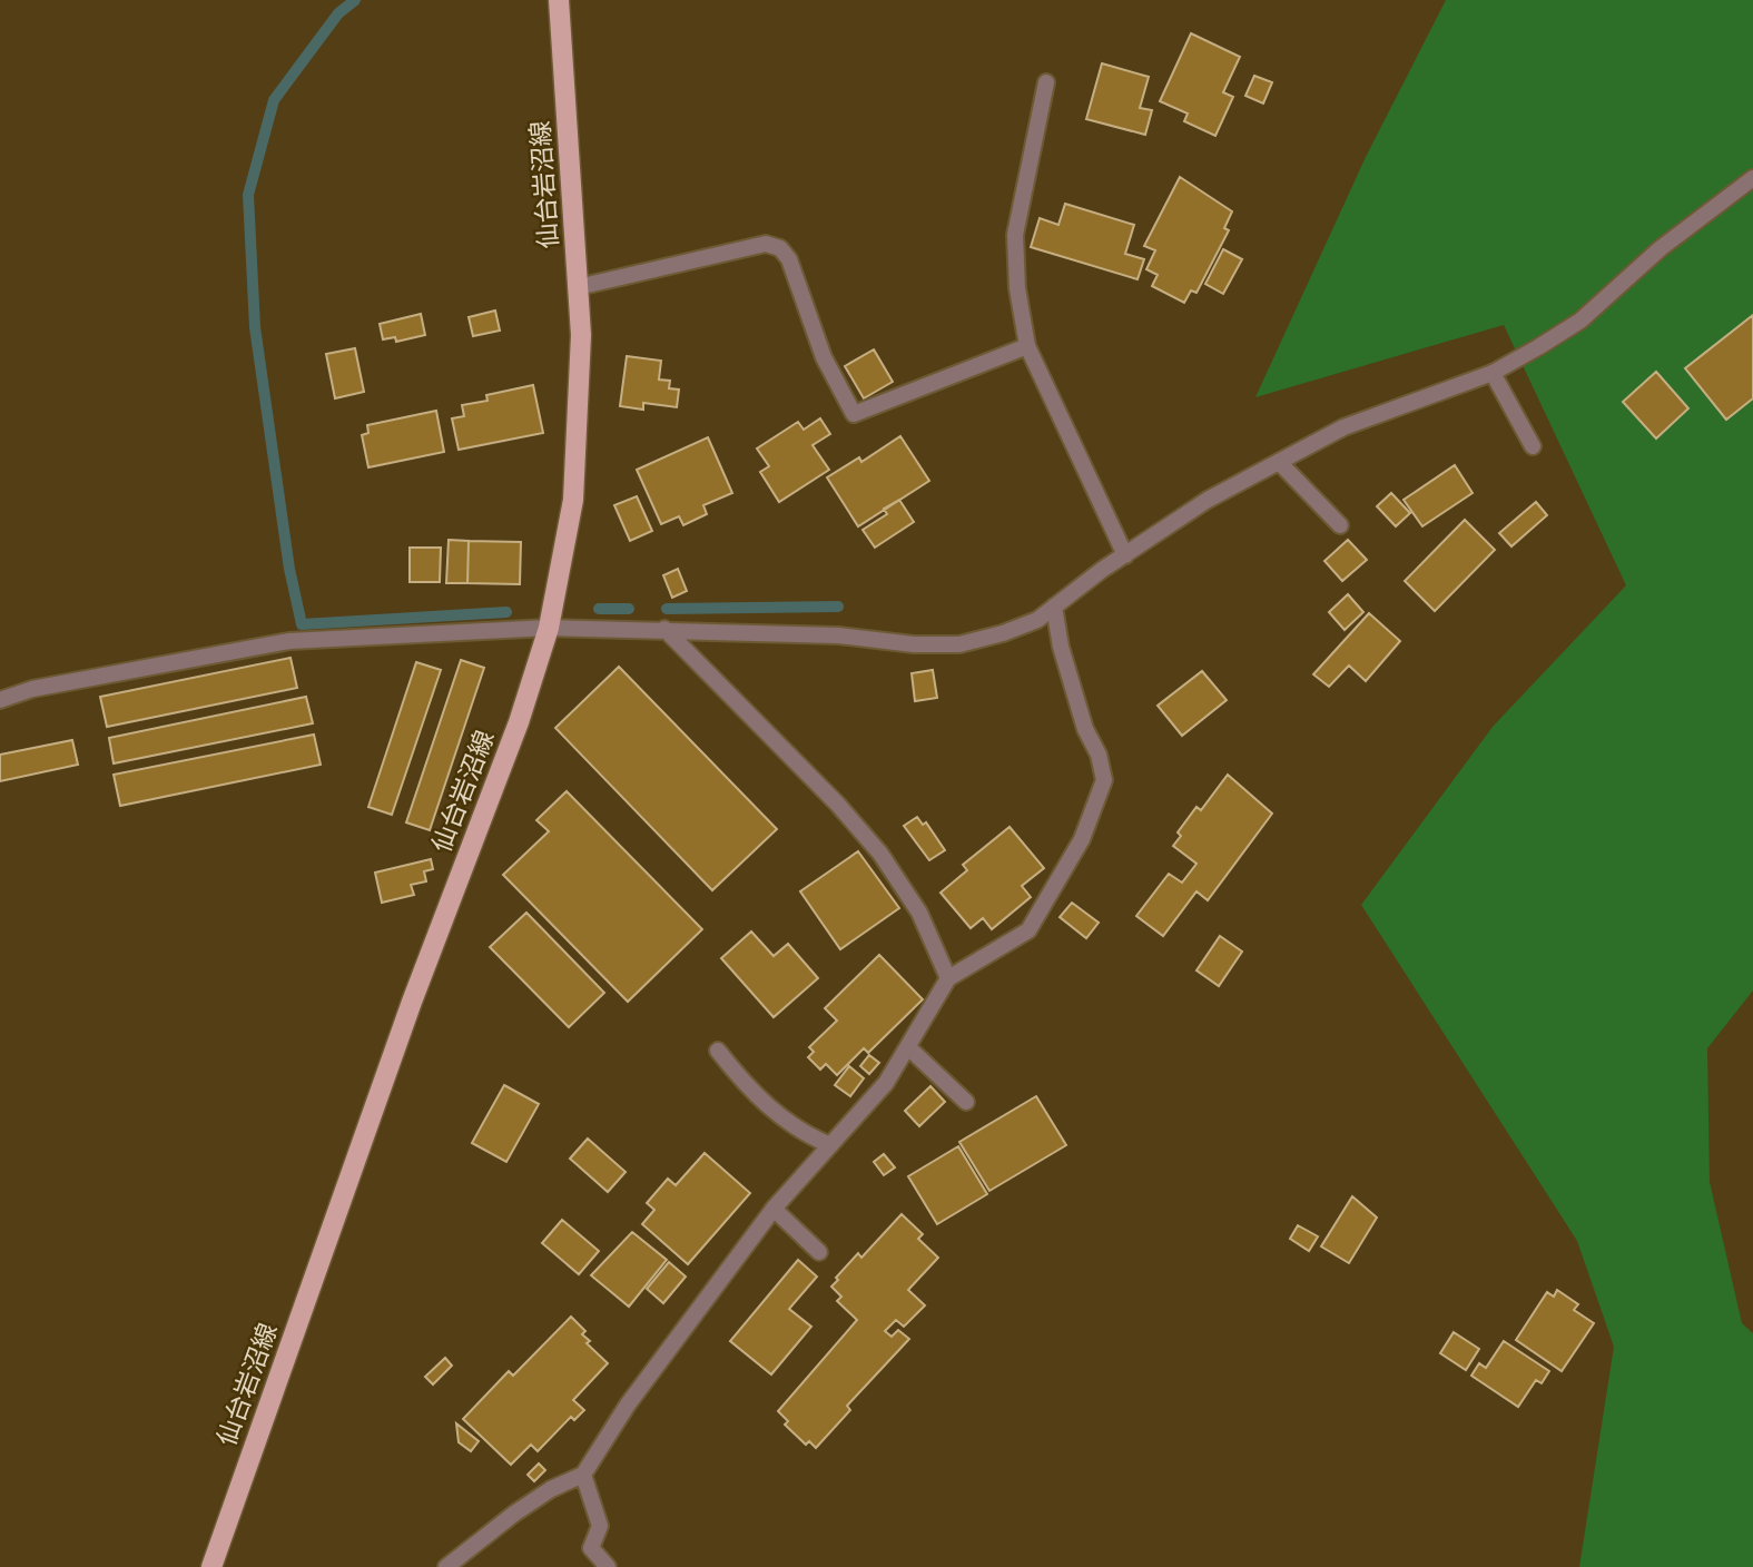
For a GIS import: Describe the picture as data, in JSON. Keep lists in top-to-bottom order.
{
  "streets": {
    "main road": ["仙台岩沼線"]
  }
}
